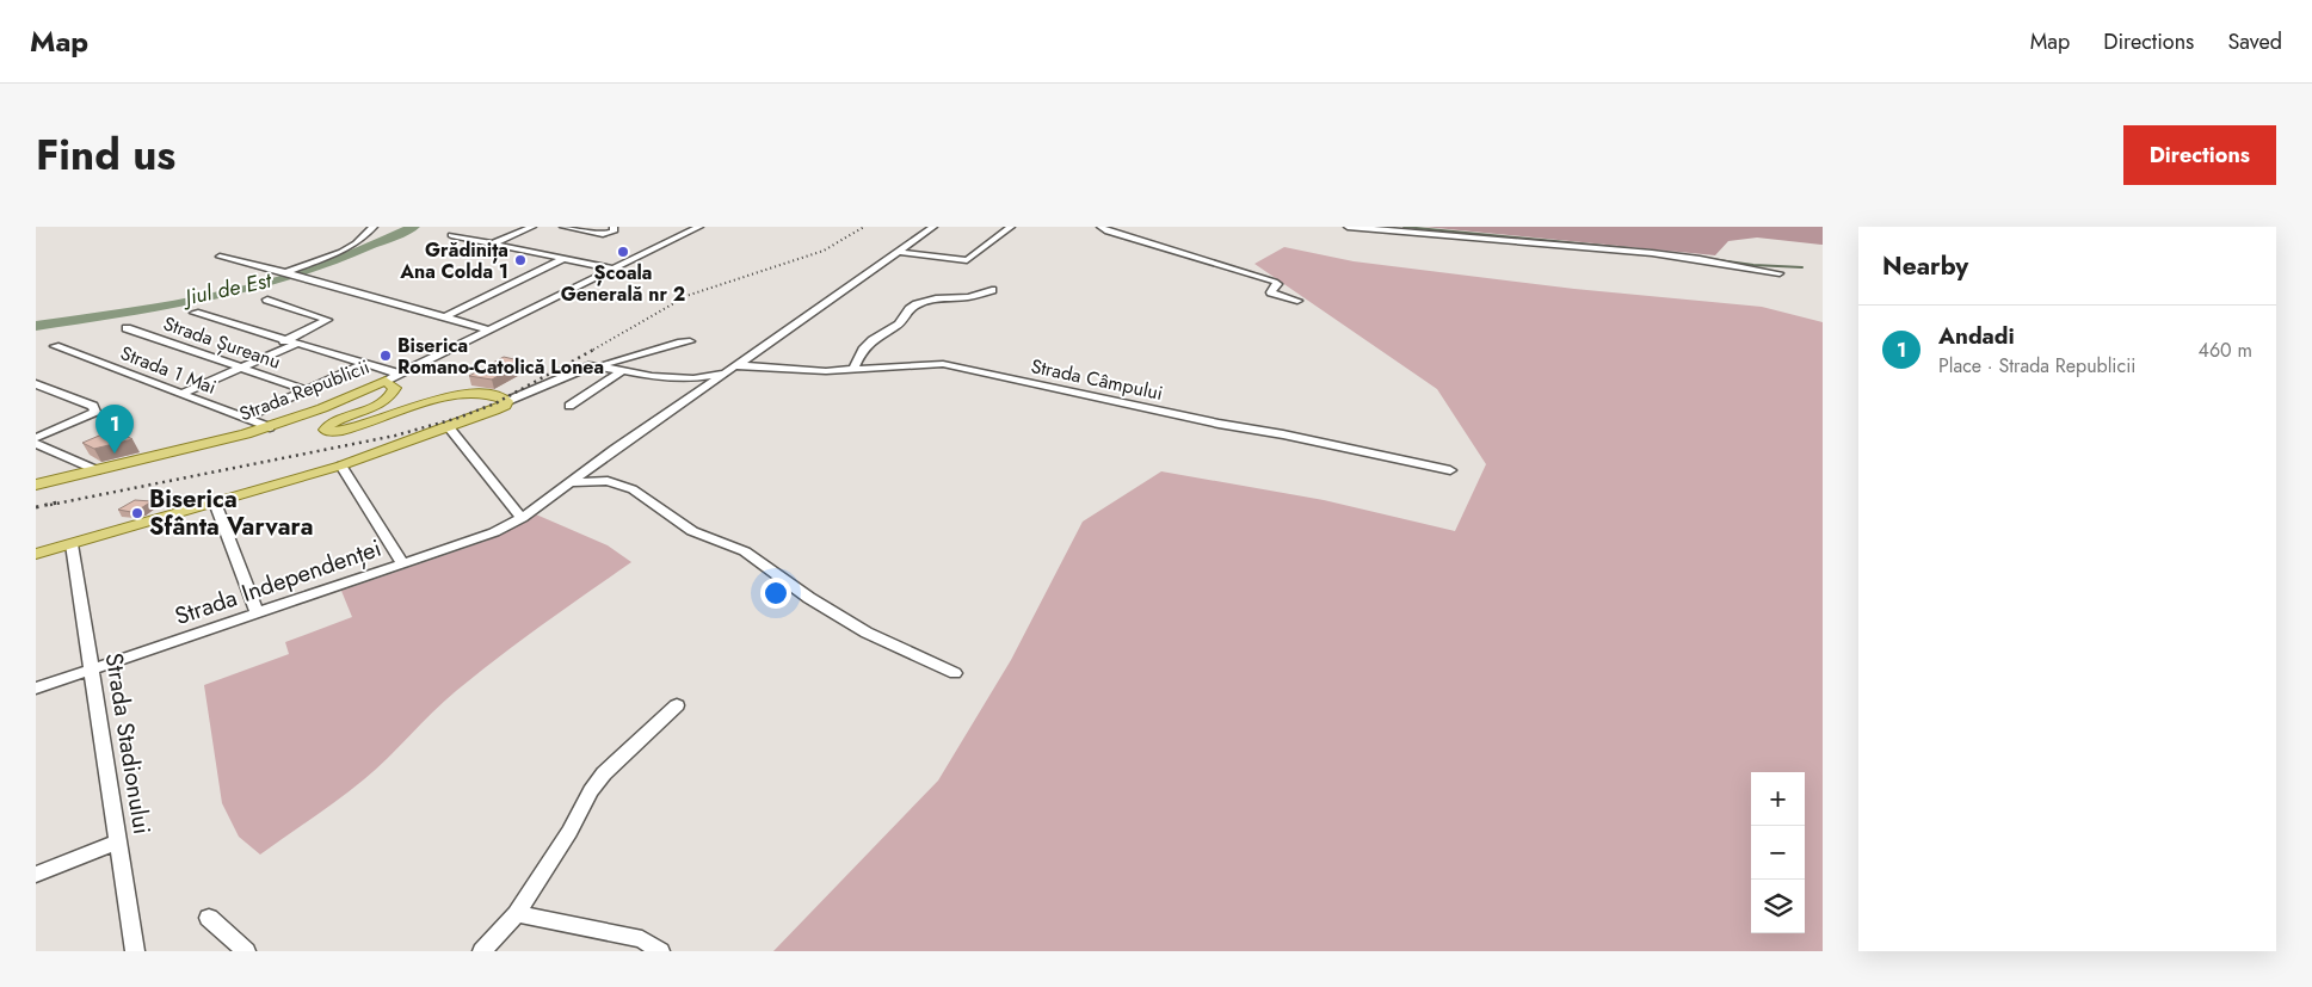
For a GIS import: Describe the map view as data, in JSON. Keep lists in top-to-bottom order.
{
  "streets": {
    "main road": ["Strada Republicii"],
    "street": [
      "Strada Șureanu",
      "Strada 1 Mai",
      "Strada Câmpului",
      "Strada Independenței",
      "Strada Stadionului"
    ]
  },
  "crossings": [
    ["Strada 1 Mai", "Strada Republicii"],
    ["Strada Câmpului", "Strada Independenței"],
    ["Strada Independenței", "Strada Stadionului"]
  ],
  "water": ["Jiul de Est"],
  "places": [
    "Școala Generală nr 2",
    "Grădinița Ana Colda 1",
    "Biserica Romano-Catolică Lonea",
    "Biserica Sfânta Varvara"
  ],
  "page": {
    "header": "Map",
    "nav": ["Map", "Directions", "Saved"],
    "title": "Find us",
    "buttons": "Directions",
    "heading": "Nearby",
    "list": [
      {
        "mark": "1",
        "name": "Andadi",
        "note": "Place · Strada Republicii",
        "value": "460 m"
      }
    ],
    "pins": "1",
    "map_buttons": ["+", "−"]
  }
}
